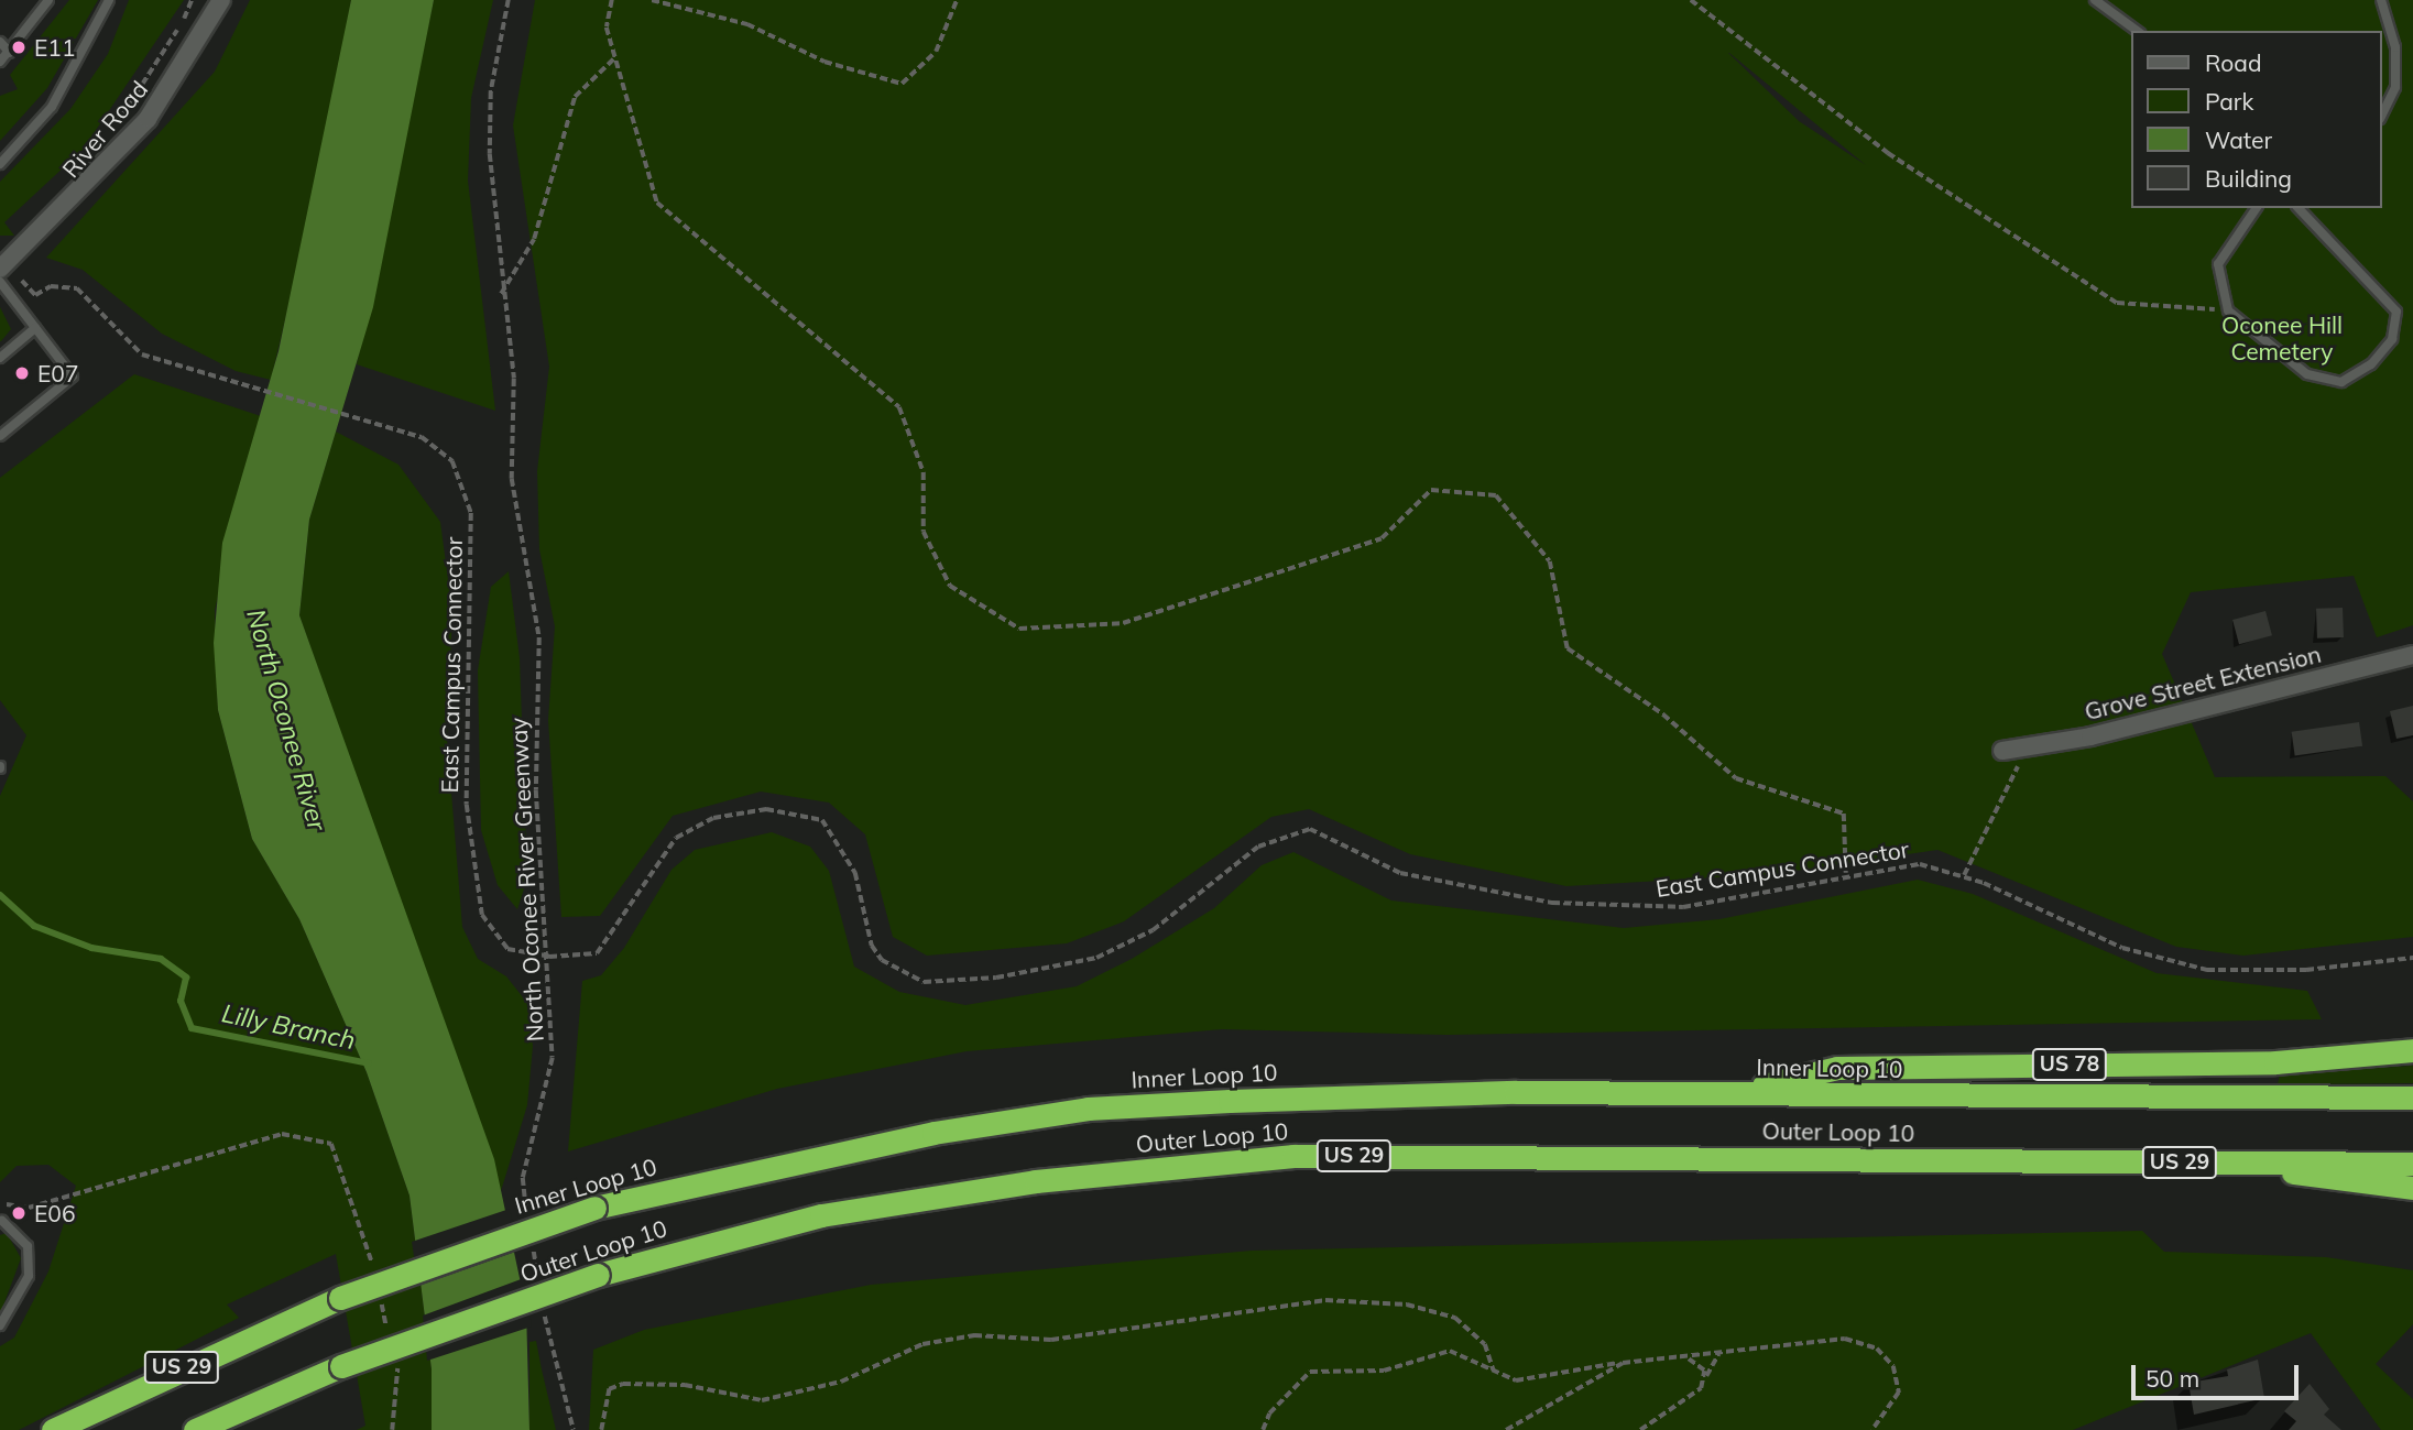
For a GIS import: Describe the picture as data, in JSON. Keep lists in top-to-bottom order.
{
  "streets": {
    "highway": [
      "US 78",
      "Inner Loop 10",
      "Outer Loop 10",
      "US 29"
    ],
    "street": ["River Road", "Grove Street Extension"],
    "path": ["East Campus Connector", "North Oconee River Greenway"]
  },
  "crossings": [
    ["East Campus Connector", "North Oconee River Greenway"],
    ["US 78", "Inner Loop 10"]
  ],
  "water": ["North Oconee River", "Lilly Branch"],
  "parks": ["Oconee Hill Cemetery"],
  "places": ["E11", "E07", "E06"],
  "legend": [
    "Road",
    "Park",
    "Water",
    "Building"
  ],
  "scale_bar": "50 m"
}
